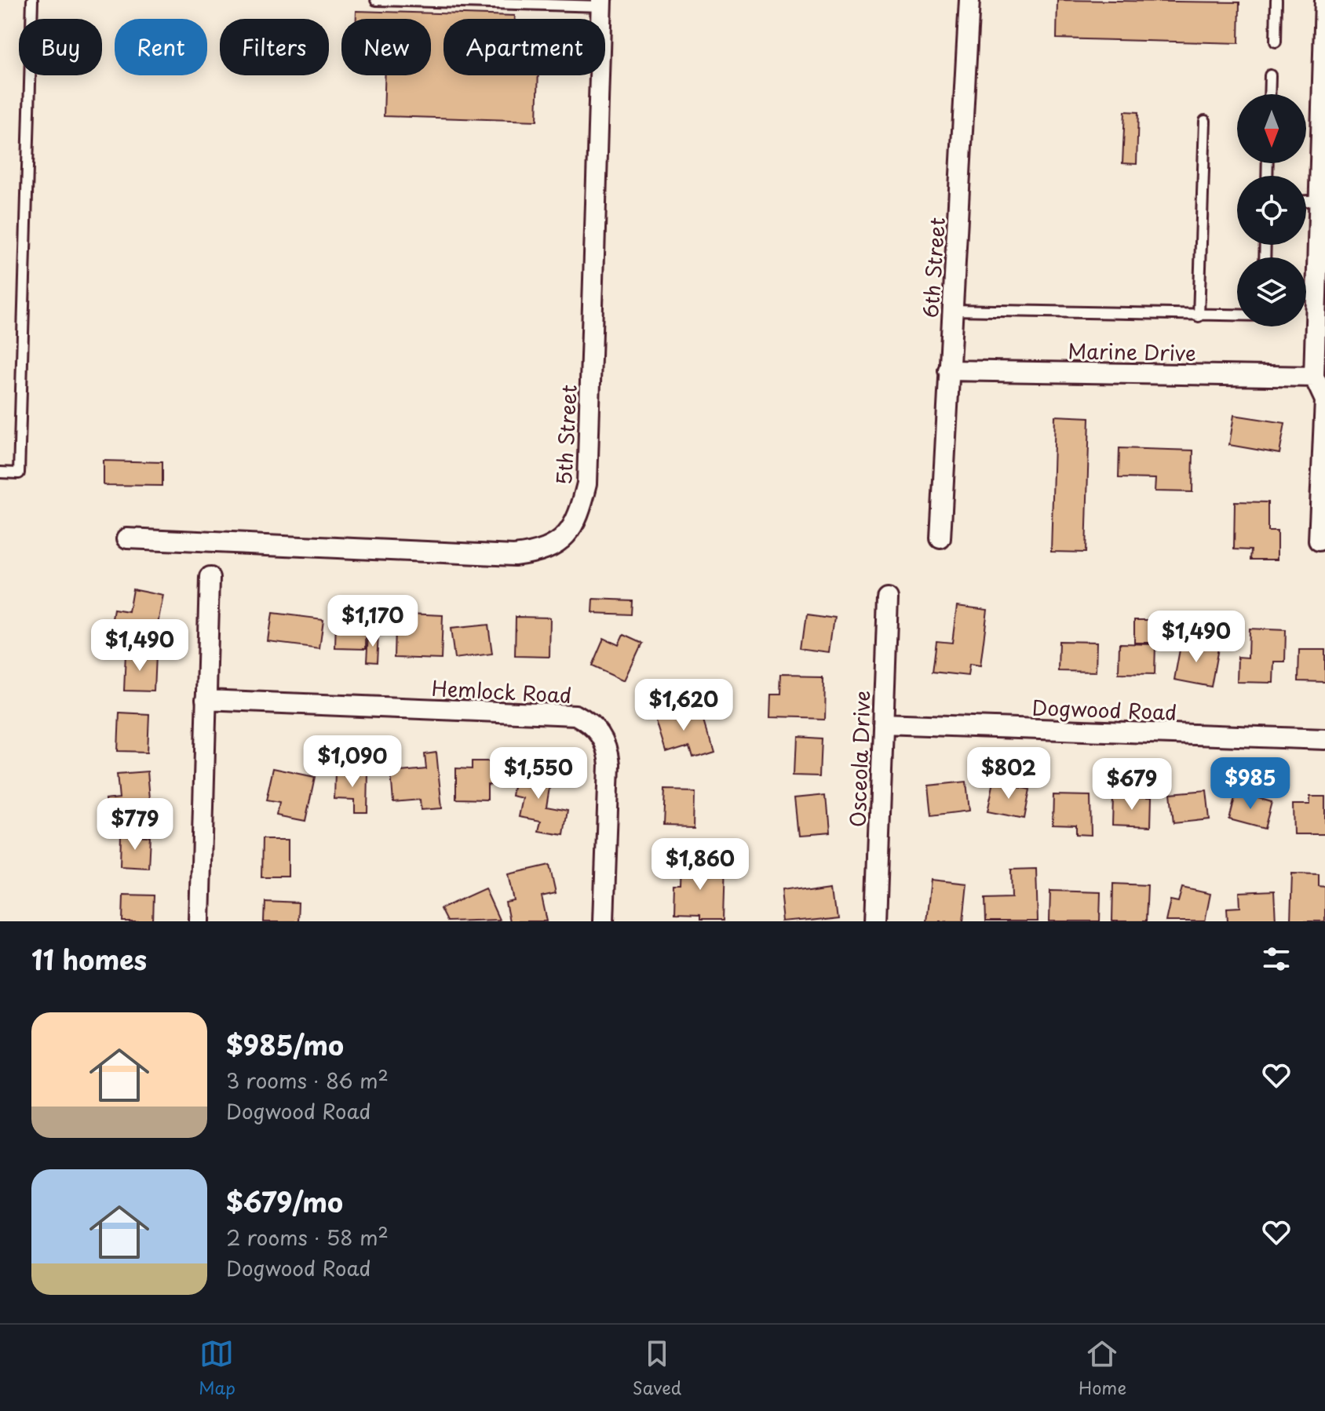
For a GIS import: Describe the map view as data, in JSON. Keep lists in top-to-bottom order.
{
  "streets": {
    "street": [
      "6th Street",
      "Marine Drive",
      "5th Street",
      "Hemlock Road",
      "Dogwood Road",
      "Osceola Drive"
    ]
  },
  "crossings": [
    ["6th Street", "Marine Drive"],
    ["Dogwood Road", "Osceola Drive"]
  ],
  "north": "bottom",
  "page": {
    "chip": [
      "Buy",
      "Rent",
      "Filters",
      "New",
      "Apartment"
    ],
    "price": [
      "$1,170",
      "$1,490",
      "$1,490",
      "$1,620",
      "$1,090",
      "$1,550",
      "$802",
      "$985",
      "$679",
      "$779",
      "$1,860"
    ],
    "heading": "11 homes",
    "list": [
      {
        "name": "$985/mo",
        "note": "3 rooms · 86 m² · Dogwood Road"
      },
      {
        "name": "$679/mo",
        "note": "2 rooms · 58 m² · Dogwood Road"
      }
    ],
    "tabs": ["Map", "Saved", "Home"]
  }
}
